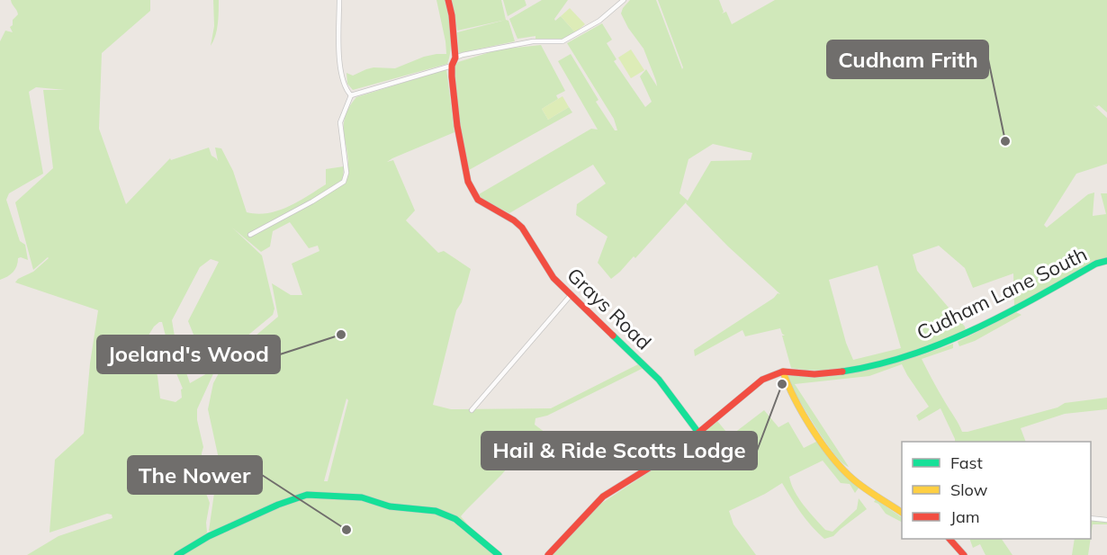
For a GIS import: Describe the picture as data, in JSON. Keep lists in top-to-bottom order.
{
  "streets": {
    "street": ["Cudham Lane South", "Grays Road"]
  },
  "places": [
    "Cudham Frith",
    "Joeland's Wood",
    "Hail & Ride Scotts Lodge",
    "The Nower"
  ],
  "legend": ["Fast", "Slow", "Jam"]
}
